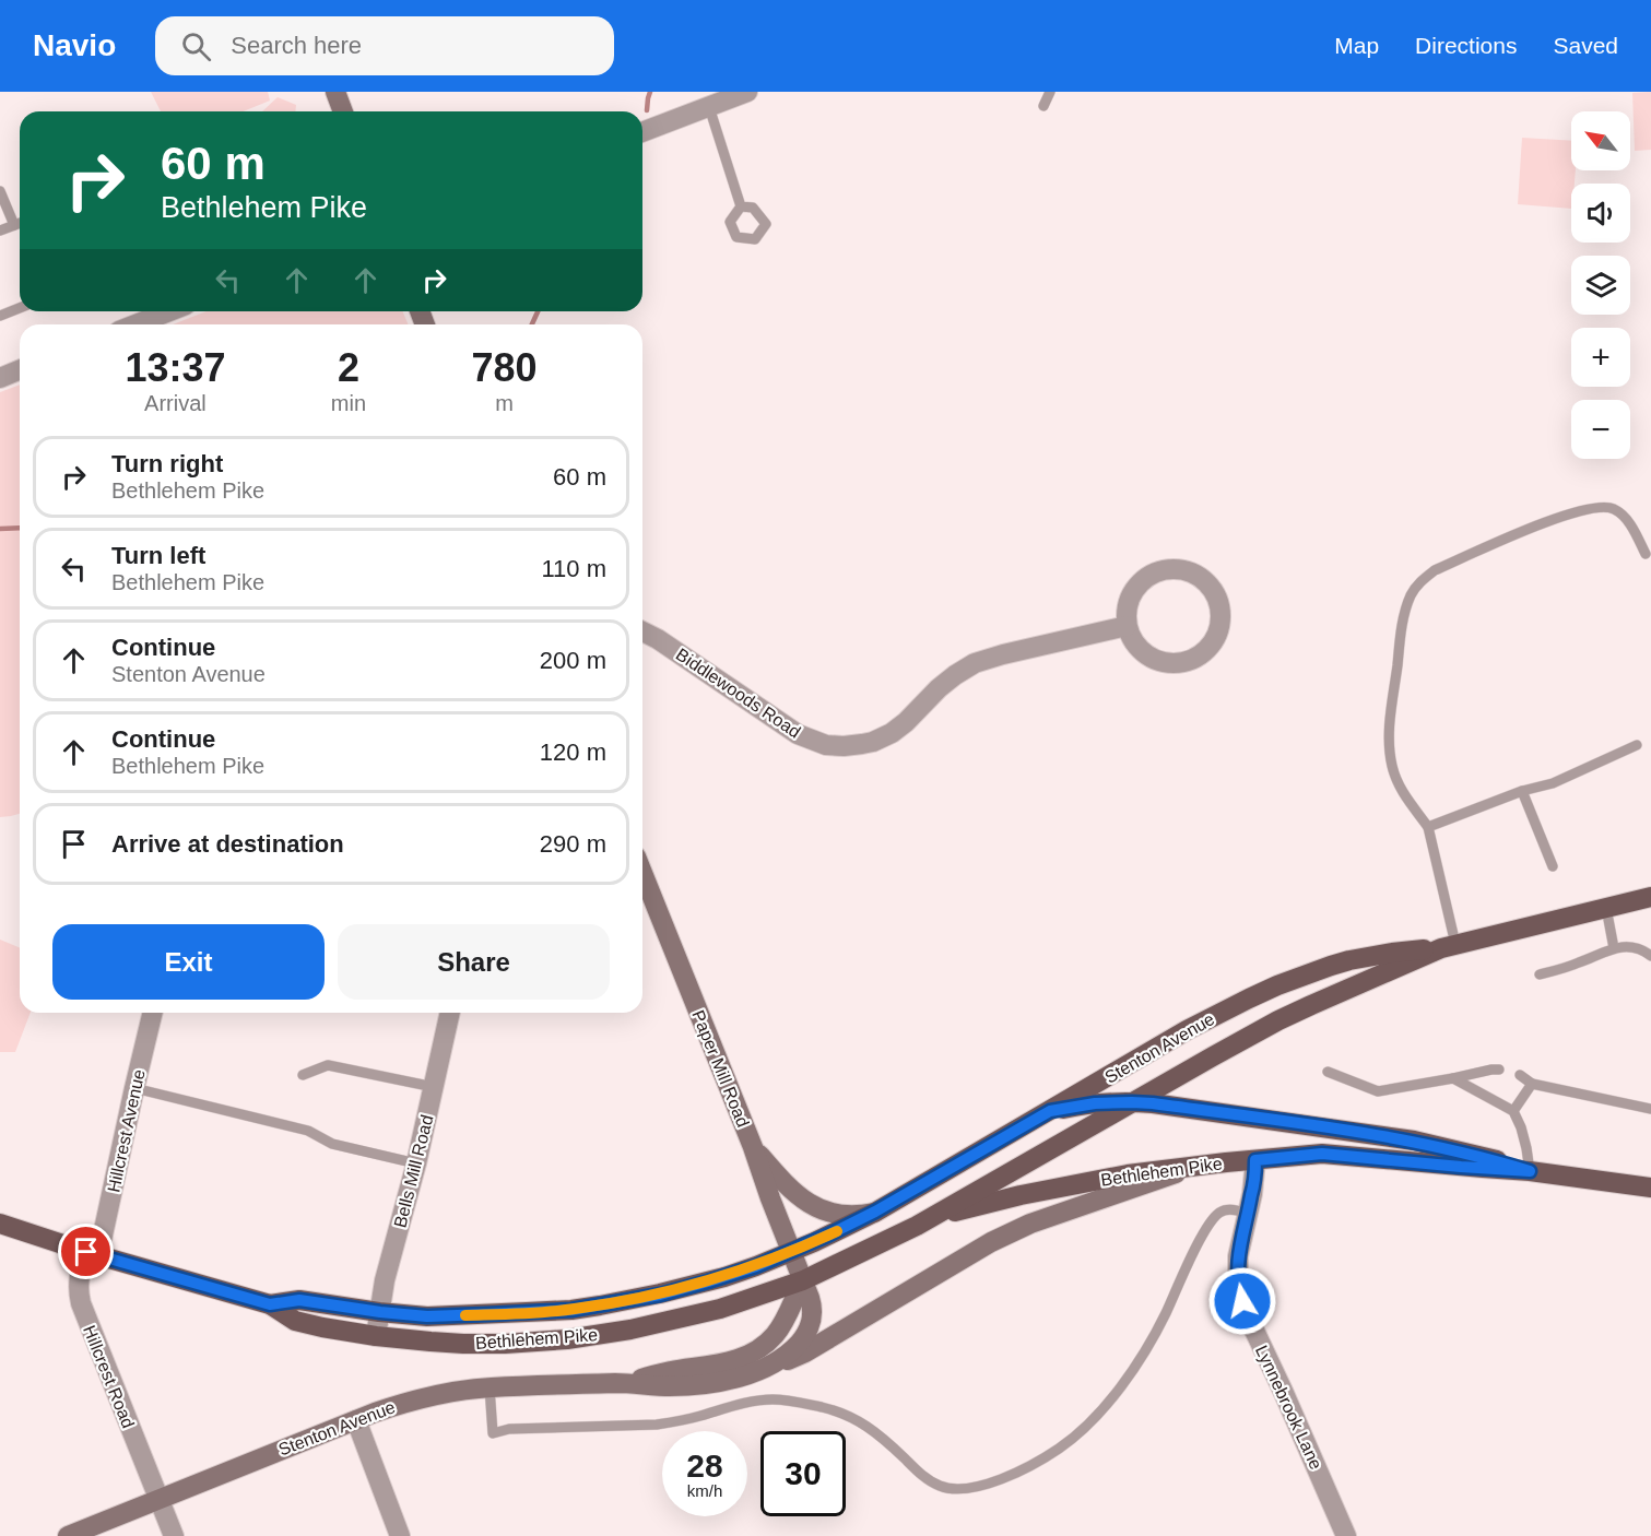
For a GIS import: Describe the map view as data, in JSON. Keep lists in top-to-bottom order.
{
  "streets": {
    "main road": ["Stenton Avenue", "Bethlehem Pike"],
    "street": [
      "Biddlewoods Road",
      "Paper Mill Road",
      "Hillcrest Avenue",
      "Bells Mill Road",
      "Hillcrest Road",
      "Lynnebrook Lane"
    ]
  },
  "crossings": [
    ["Stenton Avenue", "Paper Mill Road"],
    ["Stenton Avenue", "Bethlehem Pike"],
    ["Stenton Avenue", "Hillcrest Road"],
    ["Paper Mill Road", "Bethlehem Pike"],
    ["Hillcrest Avenue", "Bethlehem Pike"],
    ["Hillcrest Avenue", "Hillcrest Road"],
    ["Bells Mill Road", "Bethlehem Pike"],
    ["Bethlehem Pike", "Hillcrest Road"],
    ["Bethlehem Pike", "Lynnebrook Lane"]
  ],
  "north": "top left",
  "page": {
    "header": "Navio",
    "search": "Search here",
    "nav": ["Map", "Directions", "Saved"],
    "map_buttons": ["+", "−"],
    "turn": ["60 m", "Bethlehem Pike"],
    "eta": [
      "13:37",
      "Arrival",
      "2",
      "min",
      "780",
      "m"
    ],
    "list": [
      {
        "name": "Turn right",
        "note": "Bethlehem Pike",
        "value": "60 m"
      },
      {
        "name": "Turn left",
        "note": "Bethlehem Pike",
        "value": "110 m"
      },
      {
        "name": "Continue",
        "note": "Stenton Avenue",
        "value": "200 m"
      },
      {
        "name": "Continue",
        "note": "Bethlehem Pike",
        "value": "120 m"
      },
      {
        "name": "Arrive at destination",
        "value": "290 m"
      }
    ],
    "buttons": ["Exit", "Share"],
    "speed": "28 km/h",
    "limit": "30"
  }
}
